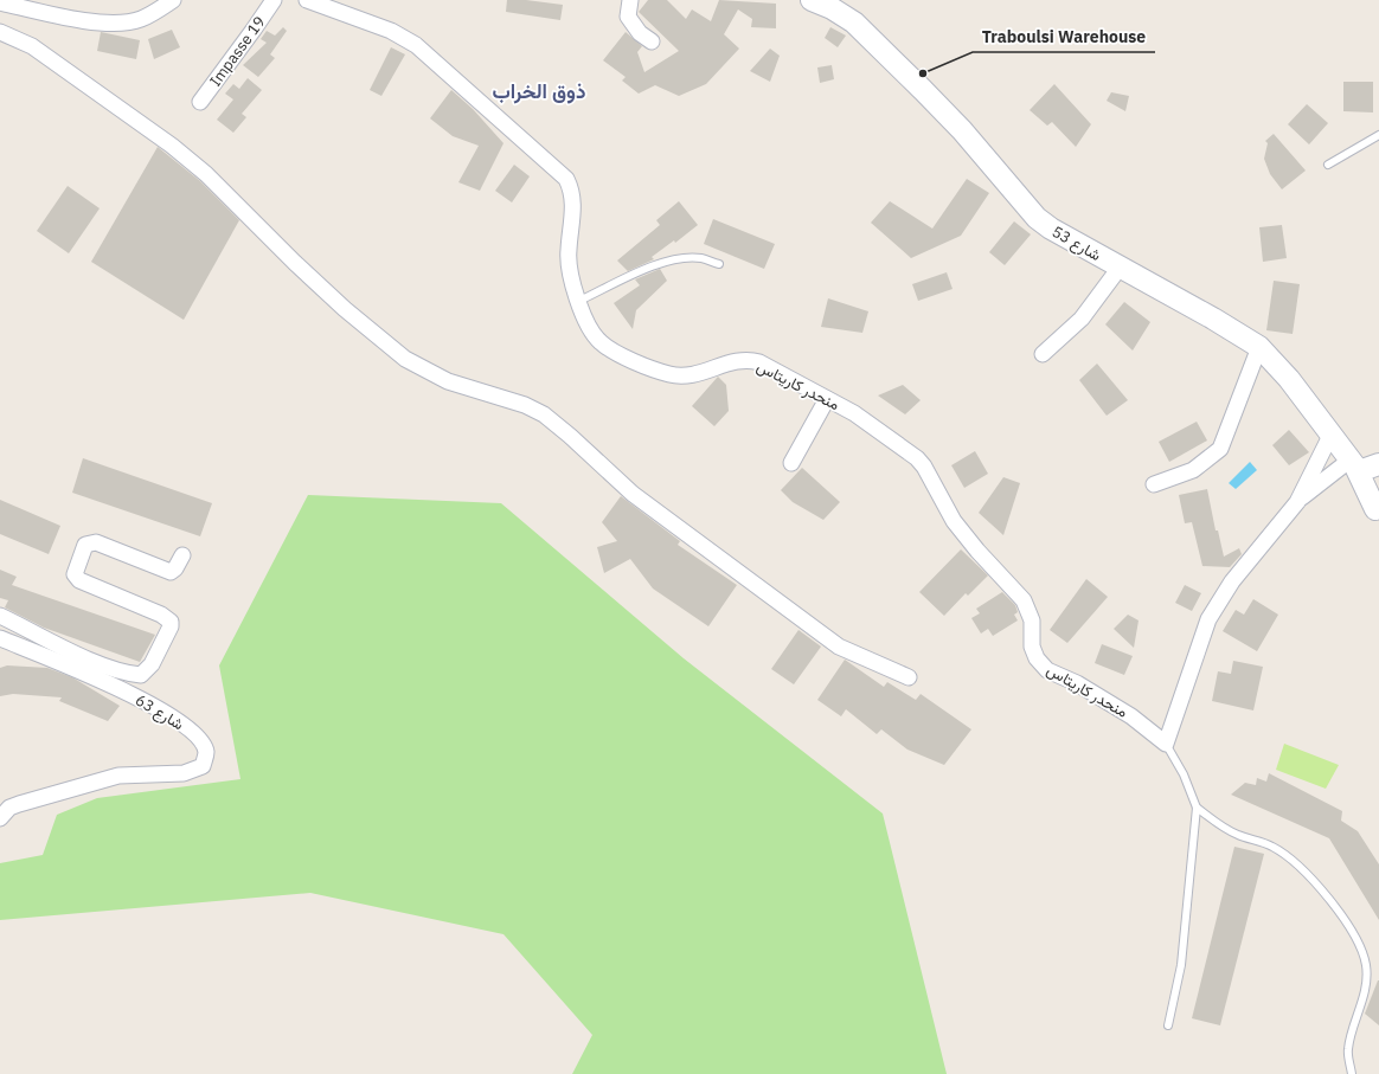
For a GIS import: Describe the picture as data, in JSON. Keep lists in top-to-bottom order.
{
  "streets": {
    "street": [
      "Impasse 19",
      "شارع 53",
      "منحدر كاريتاس",
      "شارع 63"
    ]
  },
  "districts": ["ذوق الخراب"],
  "places": ["Traboulsi Warehouse"]
}
